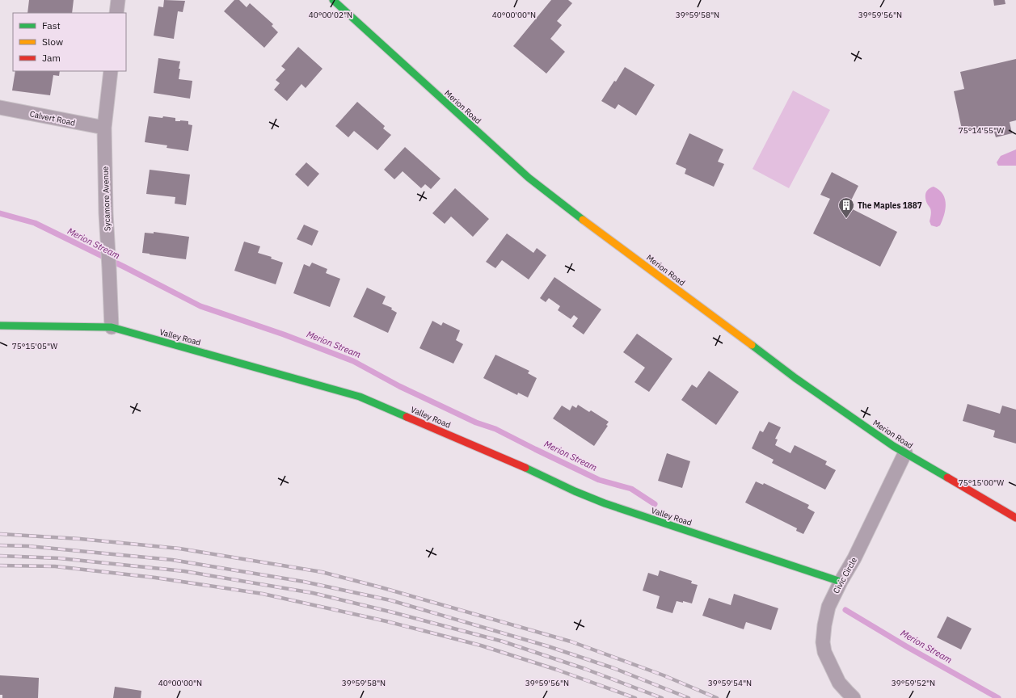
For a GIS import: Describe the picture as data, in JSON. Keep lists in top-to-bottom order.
{
  "streets": {
    "street": [
      "Merion Road",
      "Calvert Road",
      "Sycamore Avenue",
      "Valley Road",
      "Civic Circle"
    ]
  },
  "crossings": [
    ["Merion Road", "Civic Circle"],
    ["Calvert Road", "Sycamore Avenue"],
    ["Sycamore Avenue", "Valley Road"],
    ["Valley Road", "Civic Circle"]
  ],
  "water": ["Merion Stream"],
  "places": {
    "building": ["The Maples 1887"]
  },
  "legend": ["Fast", "Slow", "Jam"],
  "coordinates": [
    "40°00'02\"N",
    "40°00'00\"N",
    "39°59'58\"N",
    "39°59'56\"N",
    "75°14'55\"W",
    "75°15'05\"W",
    "75°15'00\"W",
    "39°59'54\"N",
    "39°59'52\"N"
  ]
}
